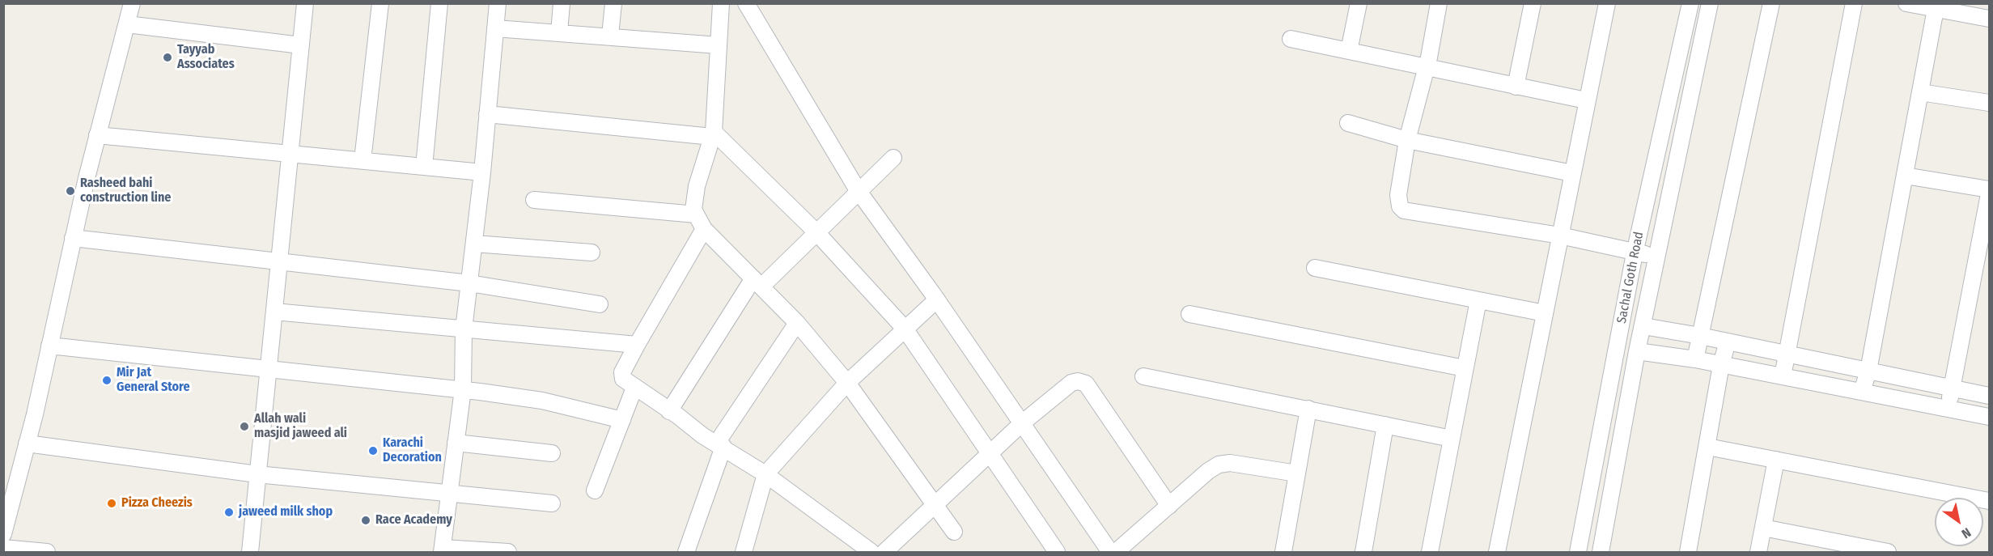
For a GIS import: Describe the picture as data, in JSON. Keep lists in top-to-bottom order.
{
  "streets": {
    "street": ["Sachal Goth Road"]
  },
  "places": [
    "Tayyab Associates",
    "Rasheed bahi construction line",
    "Mir Jat General Store",
    "Allah wali masjid jaweed ali",
    "Karachi Decoration",
    "Pizza Cheezis",
    "jaweed milk shop",
    "Race Academy"
  ],
  "north": "bottom right"
}
